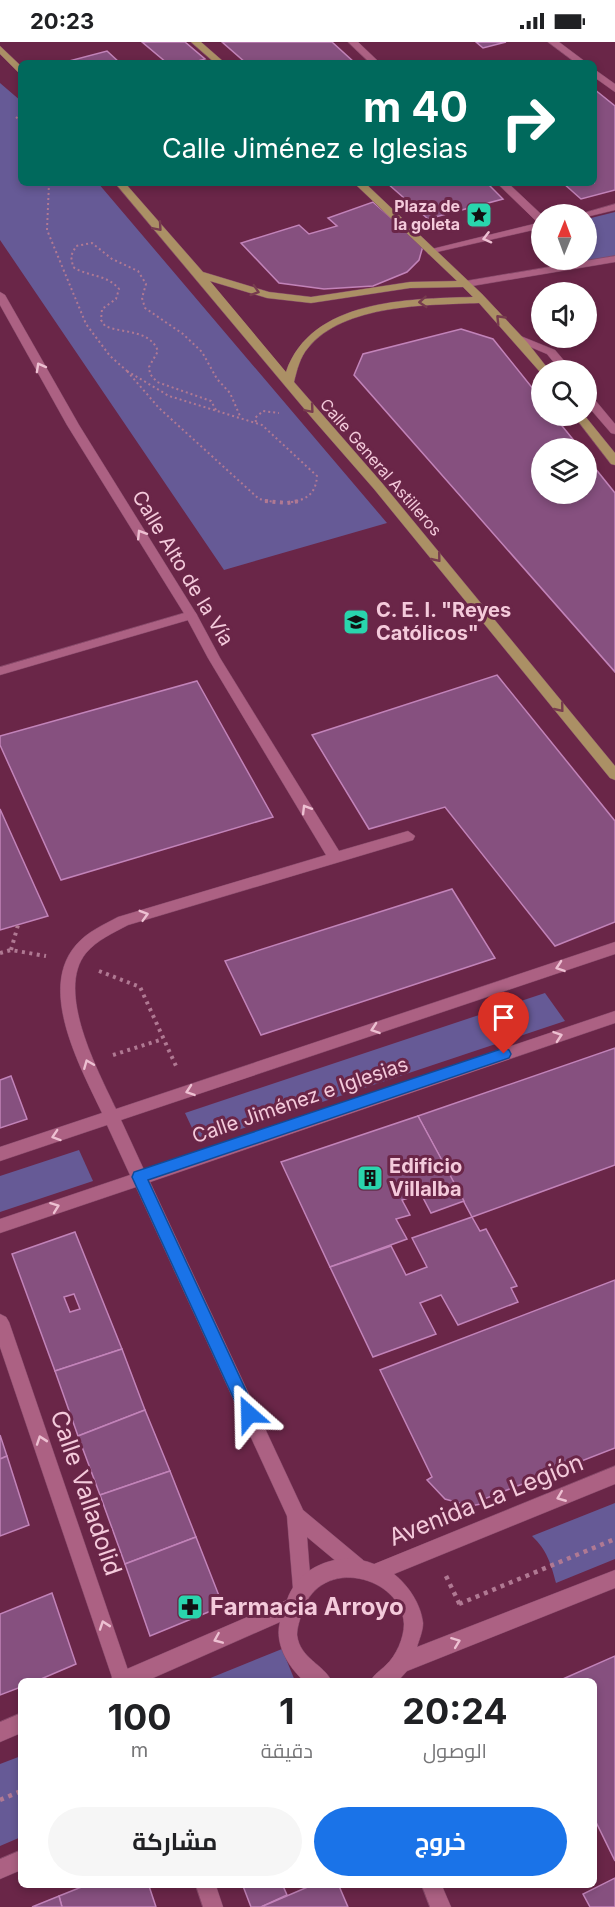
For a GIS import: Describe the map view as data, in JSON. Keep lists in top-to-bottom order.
{
  "streets": {
    "main road": ["Calle General Astilleros"],
    "street": [
      "Calle Alto de la Vía",
      "Calle Jiménez e Iglesias",
      "Calle Valladolid",
      "Avenida La Legión"
    ]
  },
  "one_way": ["Calle General Astilleros", "Calle Alto de la Vía", "Calle Valladolid"],
  "places": {
    "place": ["Plaza de la goleta"],
    "school or university": ["C. E. I. \"Reyes Católicos\""],
    "building": ["Edificio Villalba"],
    "pharmacy": ["Farmacia Arroyo"]
  },
  "north": "top",
  "page": {
    "status": "20:23",
    "turn": ["40 m", "Calle Jiménez e Iglesias"],
    "eta": [
      "20:24",
      "الوصول",
      "1",
      "دقيقة",
      "100",
      "m"
    ],
    "buttons": ["خروج", "مشاركة"]
  }
}
